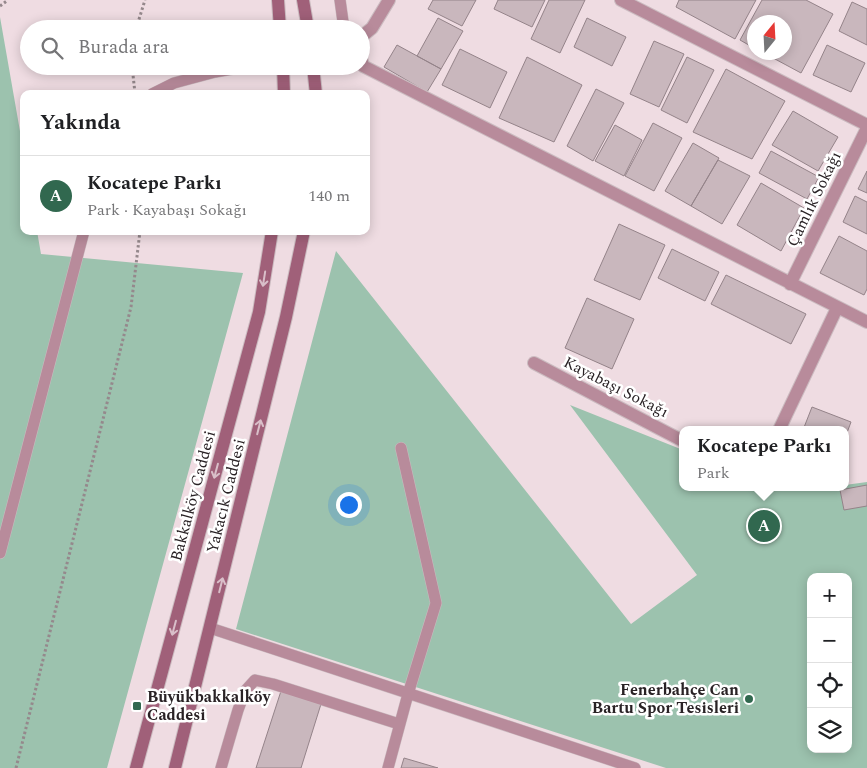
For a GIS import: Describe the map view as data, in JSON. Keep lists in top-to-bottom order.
{
  "streets": {
    "main road": ["Bakkalköy Caddesi", "Yakacık Caddesi"],
    "street": ["Çamlık Sokağı", "Kayabaşı Sokağı"]
  },
  "one_way": ["Bakkalköy Caddesi", "Yakacık Caddesi"],
  "places": {
    "other": ["Fenerbahçe Can Bartu Spor Tesisleri"],
    "transit": ["Büyükbakkalköy Caddesi"]
  },
  "north": "top",
  "page": {
    "search": "Burada ara",
    "heading": "Yakında",
    "list": [
      {
        "mark": "A",
        "name": "Kocatepe Parkı",
        "note": "Park · Kayabaşı Sokağı",
        "value": "140 m"
      }
    ],
    "popup": ["Kocatepe Parkı", "Park"],
    "pins": "A",
    "map_buttons": ["+", "−"]
  }
}
